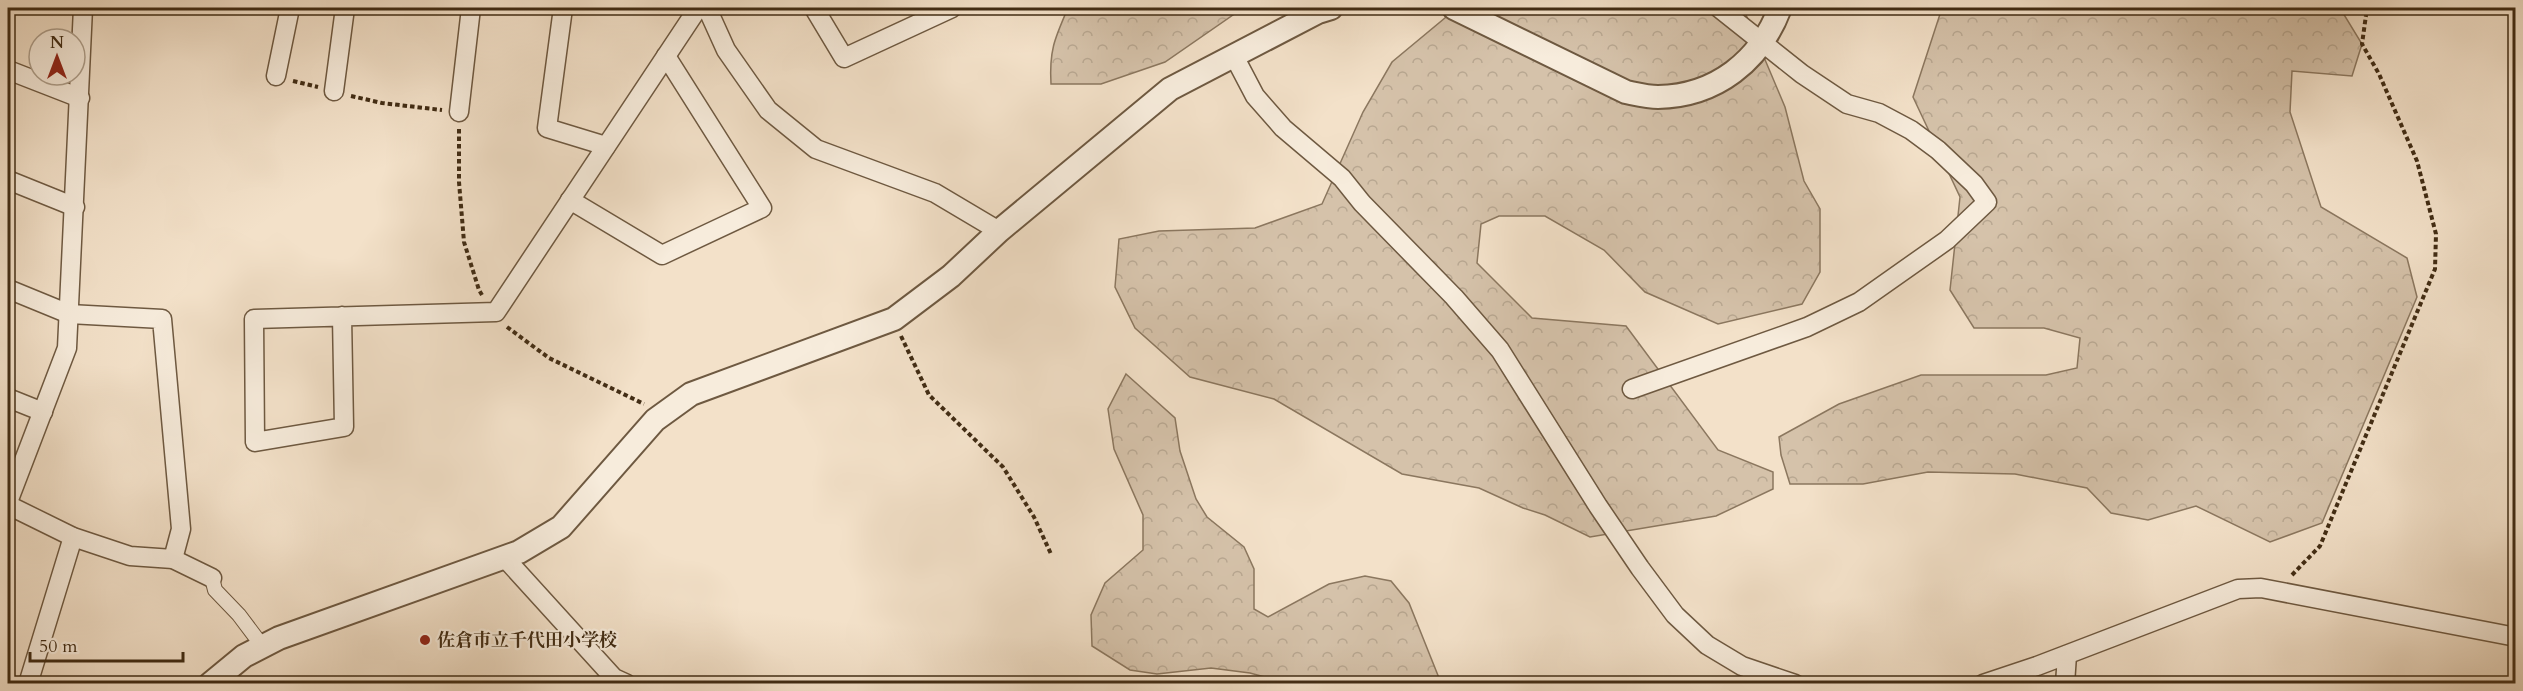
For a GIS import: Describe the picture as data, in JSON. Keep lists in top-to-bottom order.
{
  "places": ["佐倉市立千代田小学校"],
  "scale_bar": "50 m",
  "north": "top"
}
